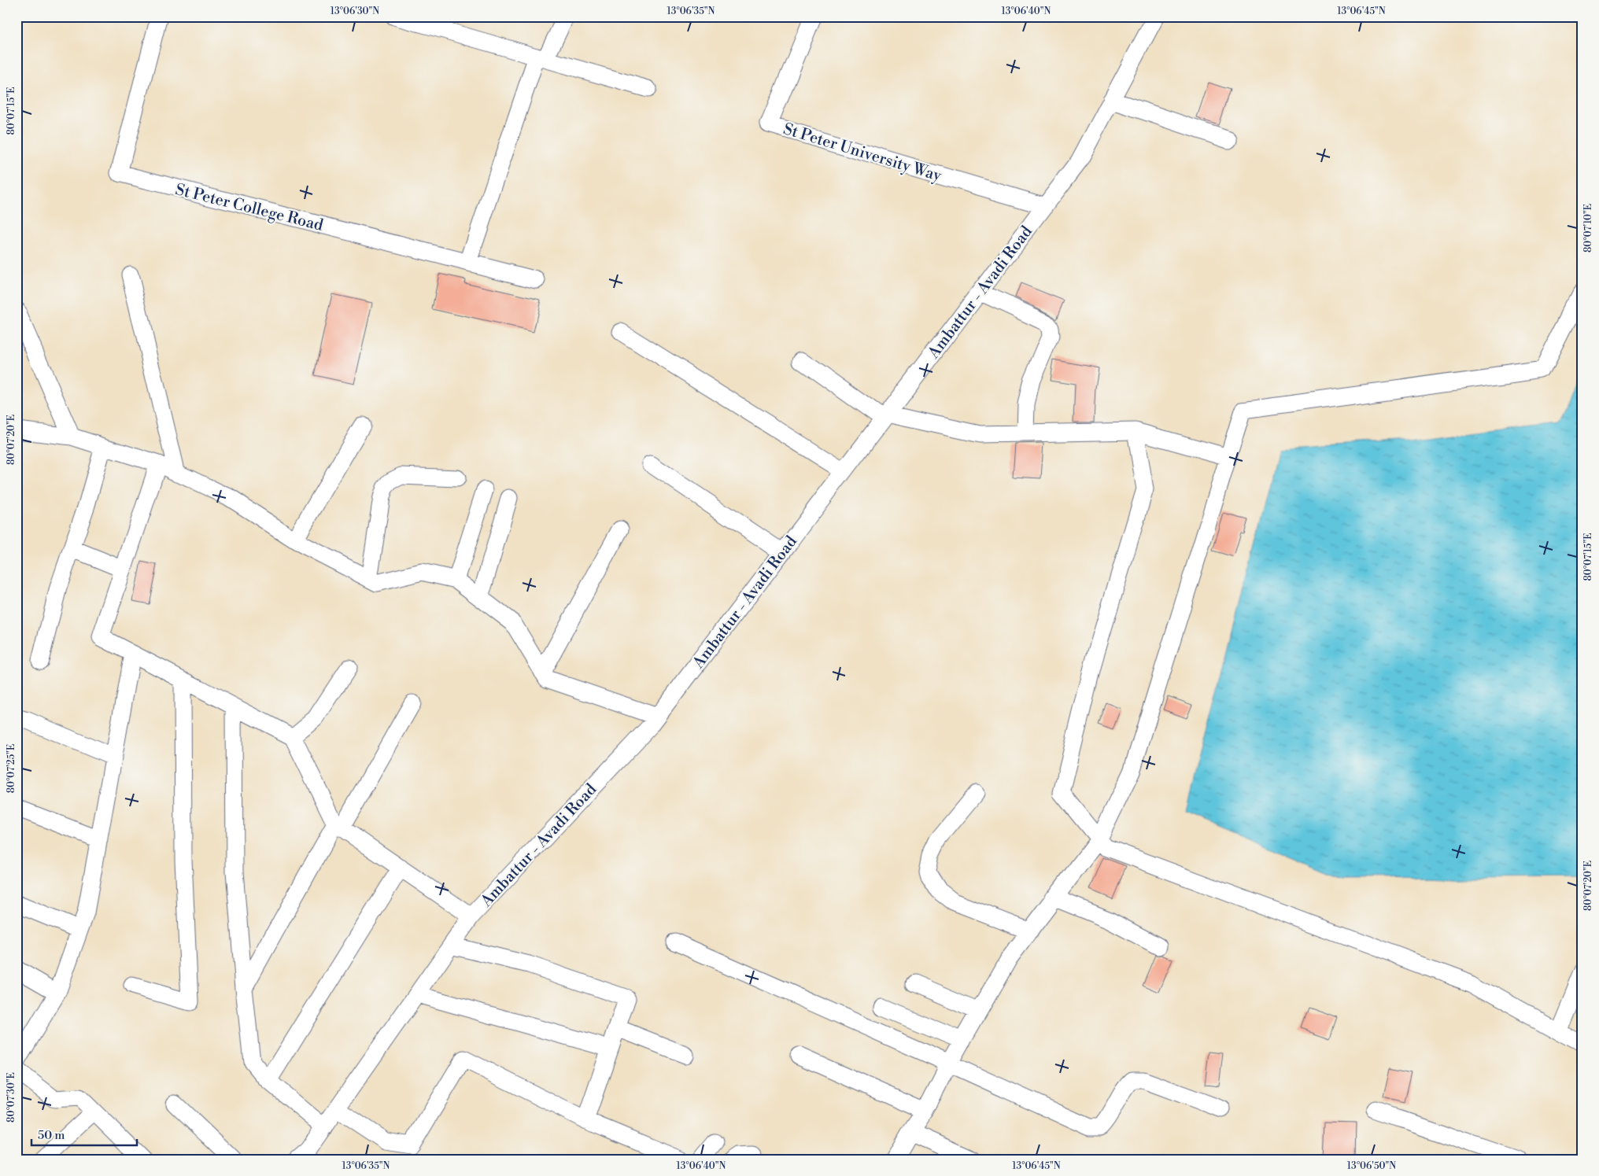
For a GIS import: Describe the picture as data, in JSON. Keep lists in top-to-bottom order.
{
  "streets": {
    "street": ["St Peter University Way", "St Peter College Road", "Ambattur - Avadi Road"]
  },
  "crossings": [
    ["St Peter University Way", "Ambattur - Avadi Road"]
  ],
  "scale_bar": "50 m",
  "coordinates": [
    "13°06'30\"N",
    "13°06'35\"N",
    "13°06'40\"N",
    "13°06'45\"N",
    "80°07'15\"E",
    "80°07'10\"E",
    "80°07'20\"E",
    "80°07'25\"E",
    "80°07'30\"E",
    "13°06'50\"N"
  ]
}
